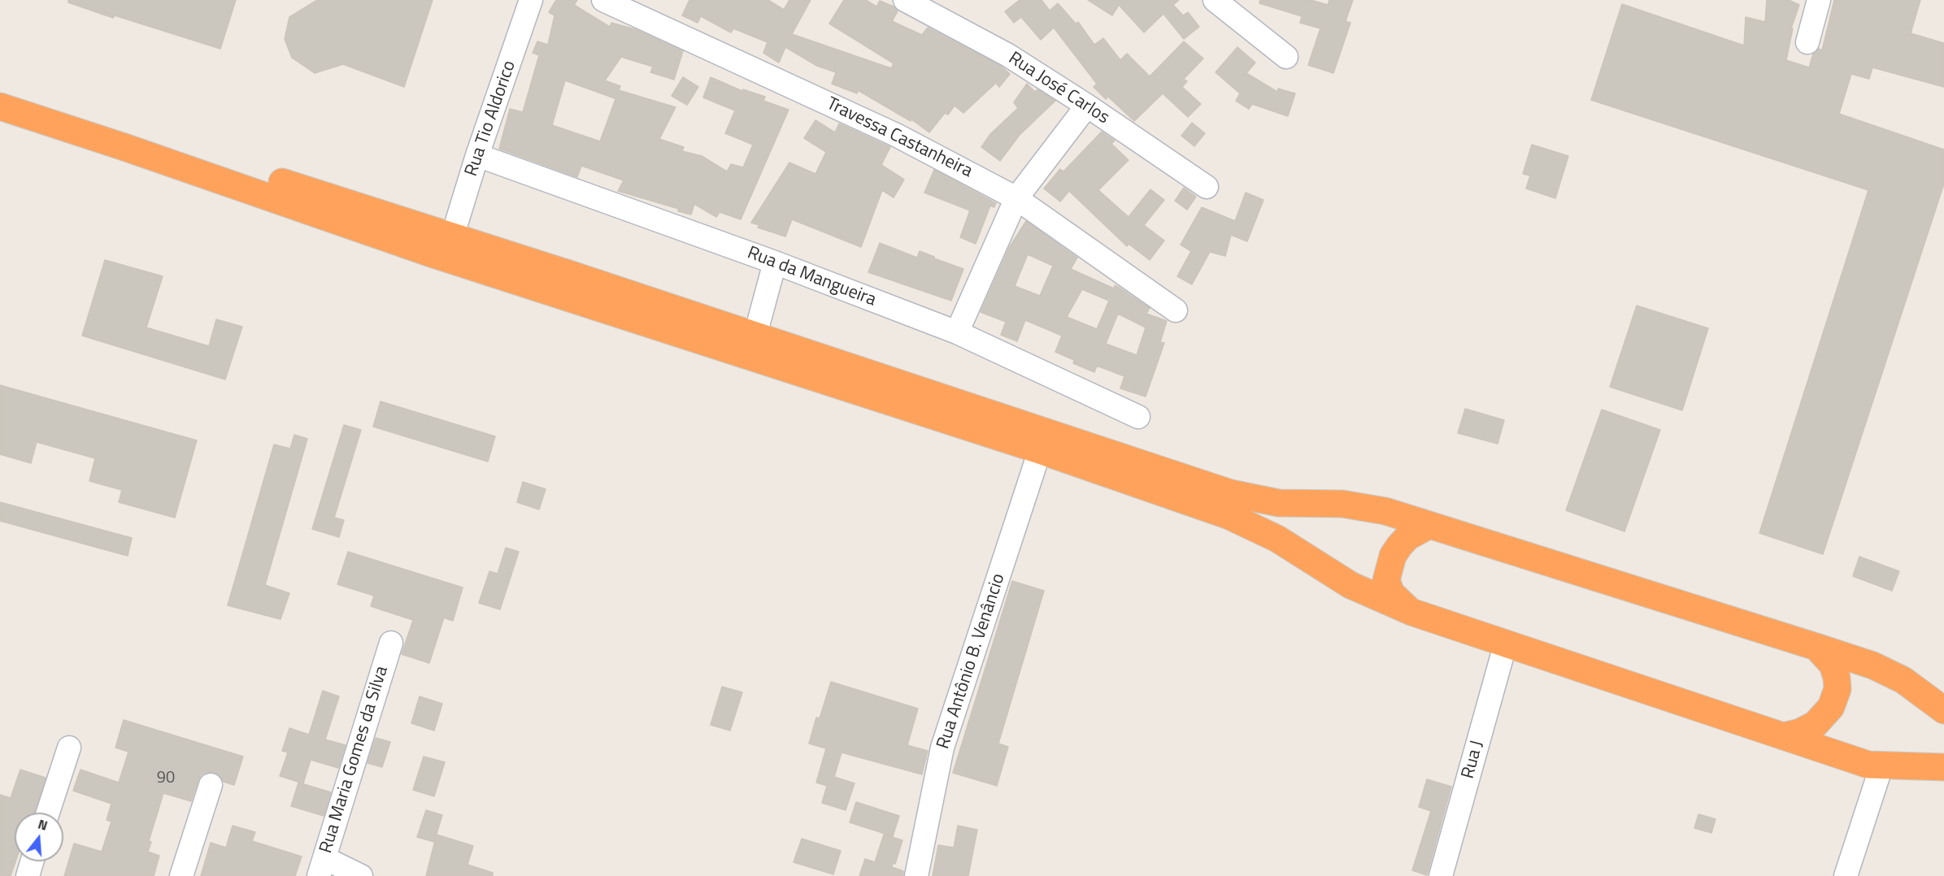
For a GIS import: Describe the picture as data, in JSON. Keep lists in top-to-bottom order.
{
  "streets": {
    "street": [
      "Rua José Carlos",
      "Rua Tio Aldorico",
      "Travessa Castanheira",
      "Rua da Mangueira",
      "Rua Antônio B. Venâncio",
      "Rua Maria Gomes da Silva",
      "Rua J"
    ]
  },
  "crossings": [
    ["Rua Tio Aldorico", "Rua da Mangueira"]
  ],
  "house_numbers": ["90"],
  "north": "top"
}
